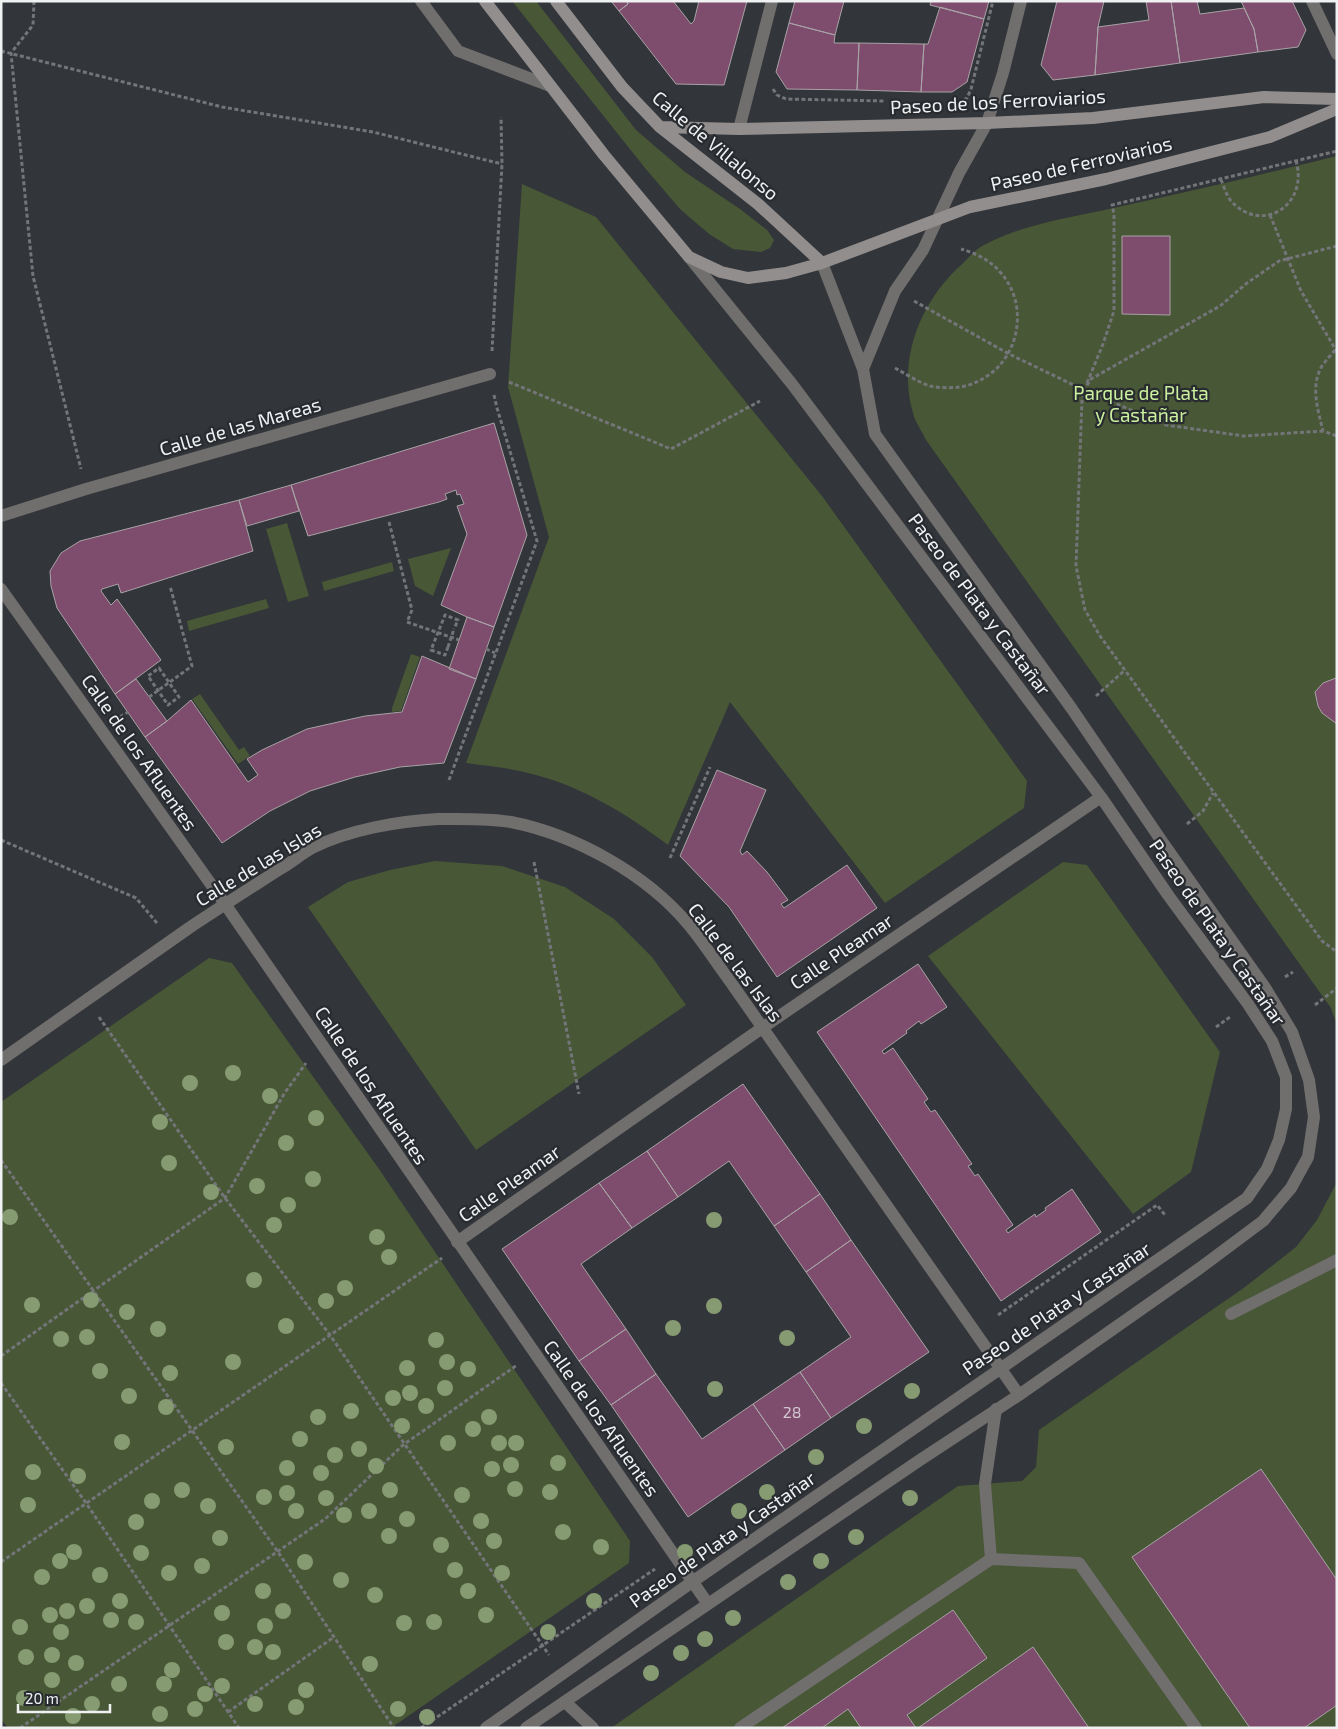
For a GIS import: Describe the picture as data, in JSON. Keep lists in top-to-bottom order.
{
  "streets": {
    "main road": ["Paseo de los Ferroviarios", "Calle de Villalonso", "Paseo de Ferroviarios"],
    "street": [
      "Calle de las Mareas",
      "Paseo de Plata y Castañar",
      "Calle de los Afluentes",
      "Calle de las Islas",
      "Calle Pleamar"
    ]
  },
  "crossings": [
    ["Paseo de los Ferroviarios", "Calle de Villalonso"],
    ["Paseo de los Ferroviarios", "Paseo de Ferroviarios"],
    ["Calle de Villalonso", "Paseo de Plata y Castañar"],
    ["Paseo de Plata y Castañar", "Calle de los Afluentes"],
    ["Paseo de Plata y Castañar", "Calle de las Islas"],
    ["Paseo de Plata y Castañar", "Calle Pleamar"],
    ["Calle de los Afluentes", "Calle de las Islas"],
    ["Calle de los Afluentes", "Calle Pleamar"],
    ["Calle de las Islas", "Calle Pleamar"]
  ],
  "parks": ["Parque de Plata y Castañar"],
  "house_numbers": ["28"],
  "scale_bar": "20 m"
}
